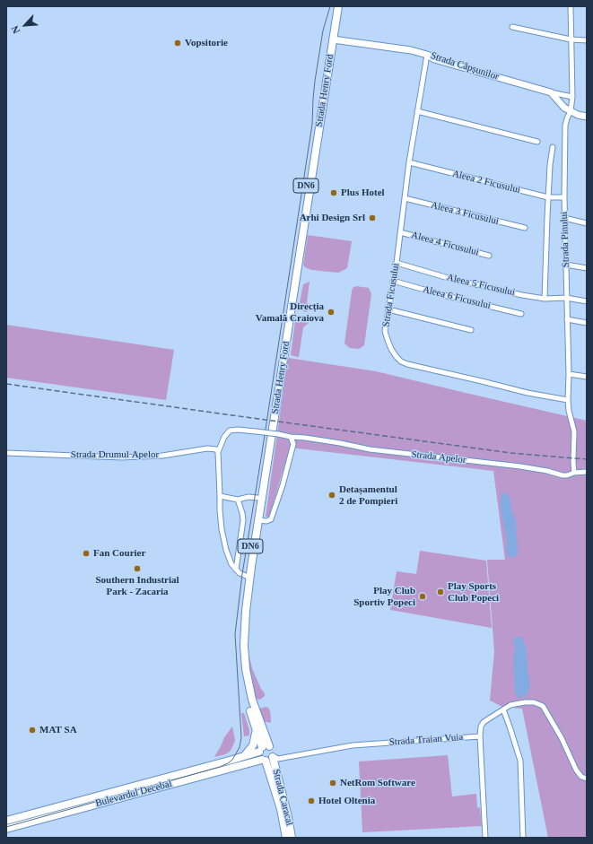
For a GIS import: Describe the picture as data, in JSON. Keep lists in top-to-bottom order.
{
  "streets": {
    "main road": [
      "Strada Henry Ford",
      "DN6",
      "Bulevardul Decebal",
      "Strada Caracal"
    ],
    "street": [
      "Strada Căpșunilor",
      "Aleea 2 Ficusului",
      "Aleea 3 Ficusului",
      "Strada Pinului",
      "Aleea 4 Ficusului",
      "Aleea 5 Ficusului",
      "Strada Ficusului",
      "Aleea 6 Ficusului",
      "Strada Drumul Apelor",
      "Strada Apelor",
      "Strada Traian Vuia"
    ]
  },
  "crossings": [
    ["Strada Căpșunilor", "Strada Henry Ford"],
    ["Strada Căpșunilor", "Strada Ficusului"],
    ["Strada Henry Ford", "DN6"],
    ["Strada Henry Ford", "Bulevardul Decebal"],
    ["Aleea 2 Ficusului", "Strada Pinului"],
    ["Aleea 2 Ficusului", "Strada Ficusului"],
    ["DN6", "Strada Traian Vuia"],
    ["DN6", "Bulevardul Decebal"],
    ["DN6", "Strada Caracal"],
    ["Aleea 3 Ficusului", "Strada Ficusului"],
    ["Strada Pinului", "Aleea 5 Ficusului"],
    ["Strada Pinului", "Strada Ficusului"],
    ["Strada Pinului", "Strada Apelor"],
    ["Aleea 4 Ficusului", "Strada Ficusului"],
    ["Aleea 5 Ficusului", "Strada Ficusului"],
    ["Strada Ficusului", "Aleea 6 Ficusului"],
    ["Strada Drumul Apelor", "Strada Apelor"],
    ["Strada Traian Vuia", "Bulevardul Decebal"],
    ["Strada Traian Vuia", "Strada Caracal"],
    ["Bulevardul Decebal", "Strada Caracal"]
  ],
  "places": [
    "Vopsitorie",
    "Plus Hotel",
    "Arhi Design Srl",
    "Direcția Vamală Craiova",
    "Detașamentul 2 de Pompieri",
    "Fan Courier",
    "Southern Industrial Park - Zacaria",
    "Play Sports Club Popeci",
    "Play Club Sportiv Popeci",
    "MAT SA",
    "NetRom Software",
    "Hotel Oltenia"
  ],
  "north": "bottom left"
}
